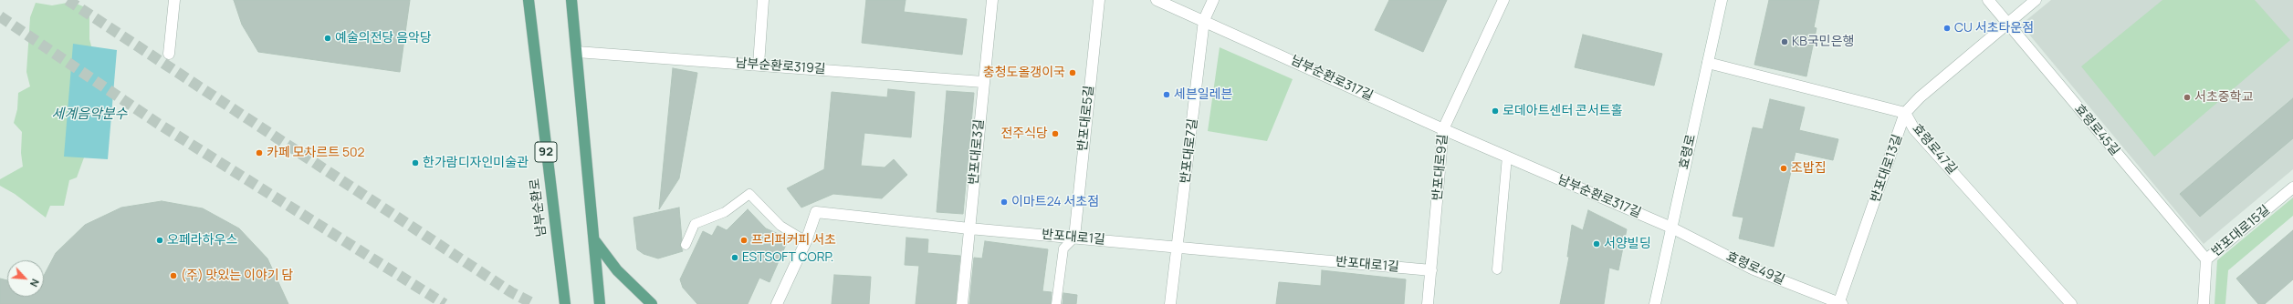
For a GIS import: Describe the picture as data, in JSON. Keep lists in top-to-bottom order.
{
  "streets": {
    "main road": ["92", "남부순환로"],
    "street": [
      "남부순환로319길",
      "남부순환로317길",
      "반포대로5길",
      "효령로45길",
      "효령로47길",
      "반포대로7길",
      "반포대로3길",
      "효령로",
      "반포대로9길",
      "반포대로13길",
      "반포대로15길",
      "반포대로1길",
      "효령로49길"
    ]
  },
  "crossings": [
    ["남부순환로319길", "반포대로3길"],
    ["남부순환로317길", "반포대로7길"],
    ["남부순환로317길", "효령로"],
    ["남부순환로317길", "반포대로9길"],
    ["남부순환로317길", "효령로49길"],
    ["반포대로5길", "반포대로1길"],
    ["효령로45길", "반포대로13길"],
    ["효령로45길", "반포대로15길"],
    ["효령로47길", "효령로"],
    ["효령로47길", "반포대로13길"],
    ["반포대로7길", "반포대로1길"],
    ["반포대로3길", "반포대로1길"],
    ["효령로", "효령로49길"],
    ["반포대로9길", "반포대로1길"],
    ["반포대로13길", "효령로49길"]
  ],
  "water": ["세계음악분수"],
  "places": [
    "CU 서초타운점",
    "예술의전당 음악당",
    "KB국민은행",
    "충청도올갱이국",
    "세븐일레븐",
    "서초중학교",
    "로데아트센터 콘서트홀",
    "전주식당",
    "카페 모차르트 502",
    "한가람디자인미술관",
    "조밥집",
    "이마트24 서초점",
    "오페라하우스",
    "프리퍼커피 서초",
    "서양빌딩",
    "ESTSOFT CORP.",
    "(주) 맛있는 이야기 담"
  ],
  "north": "bottom right"
}
